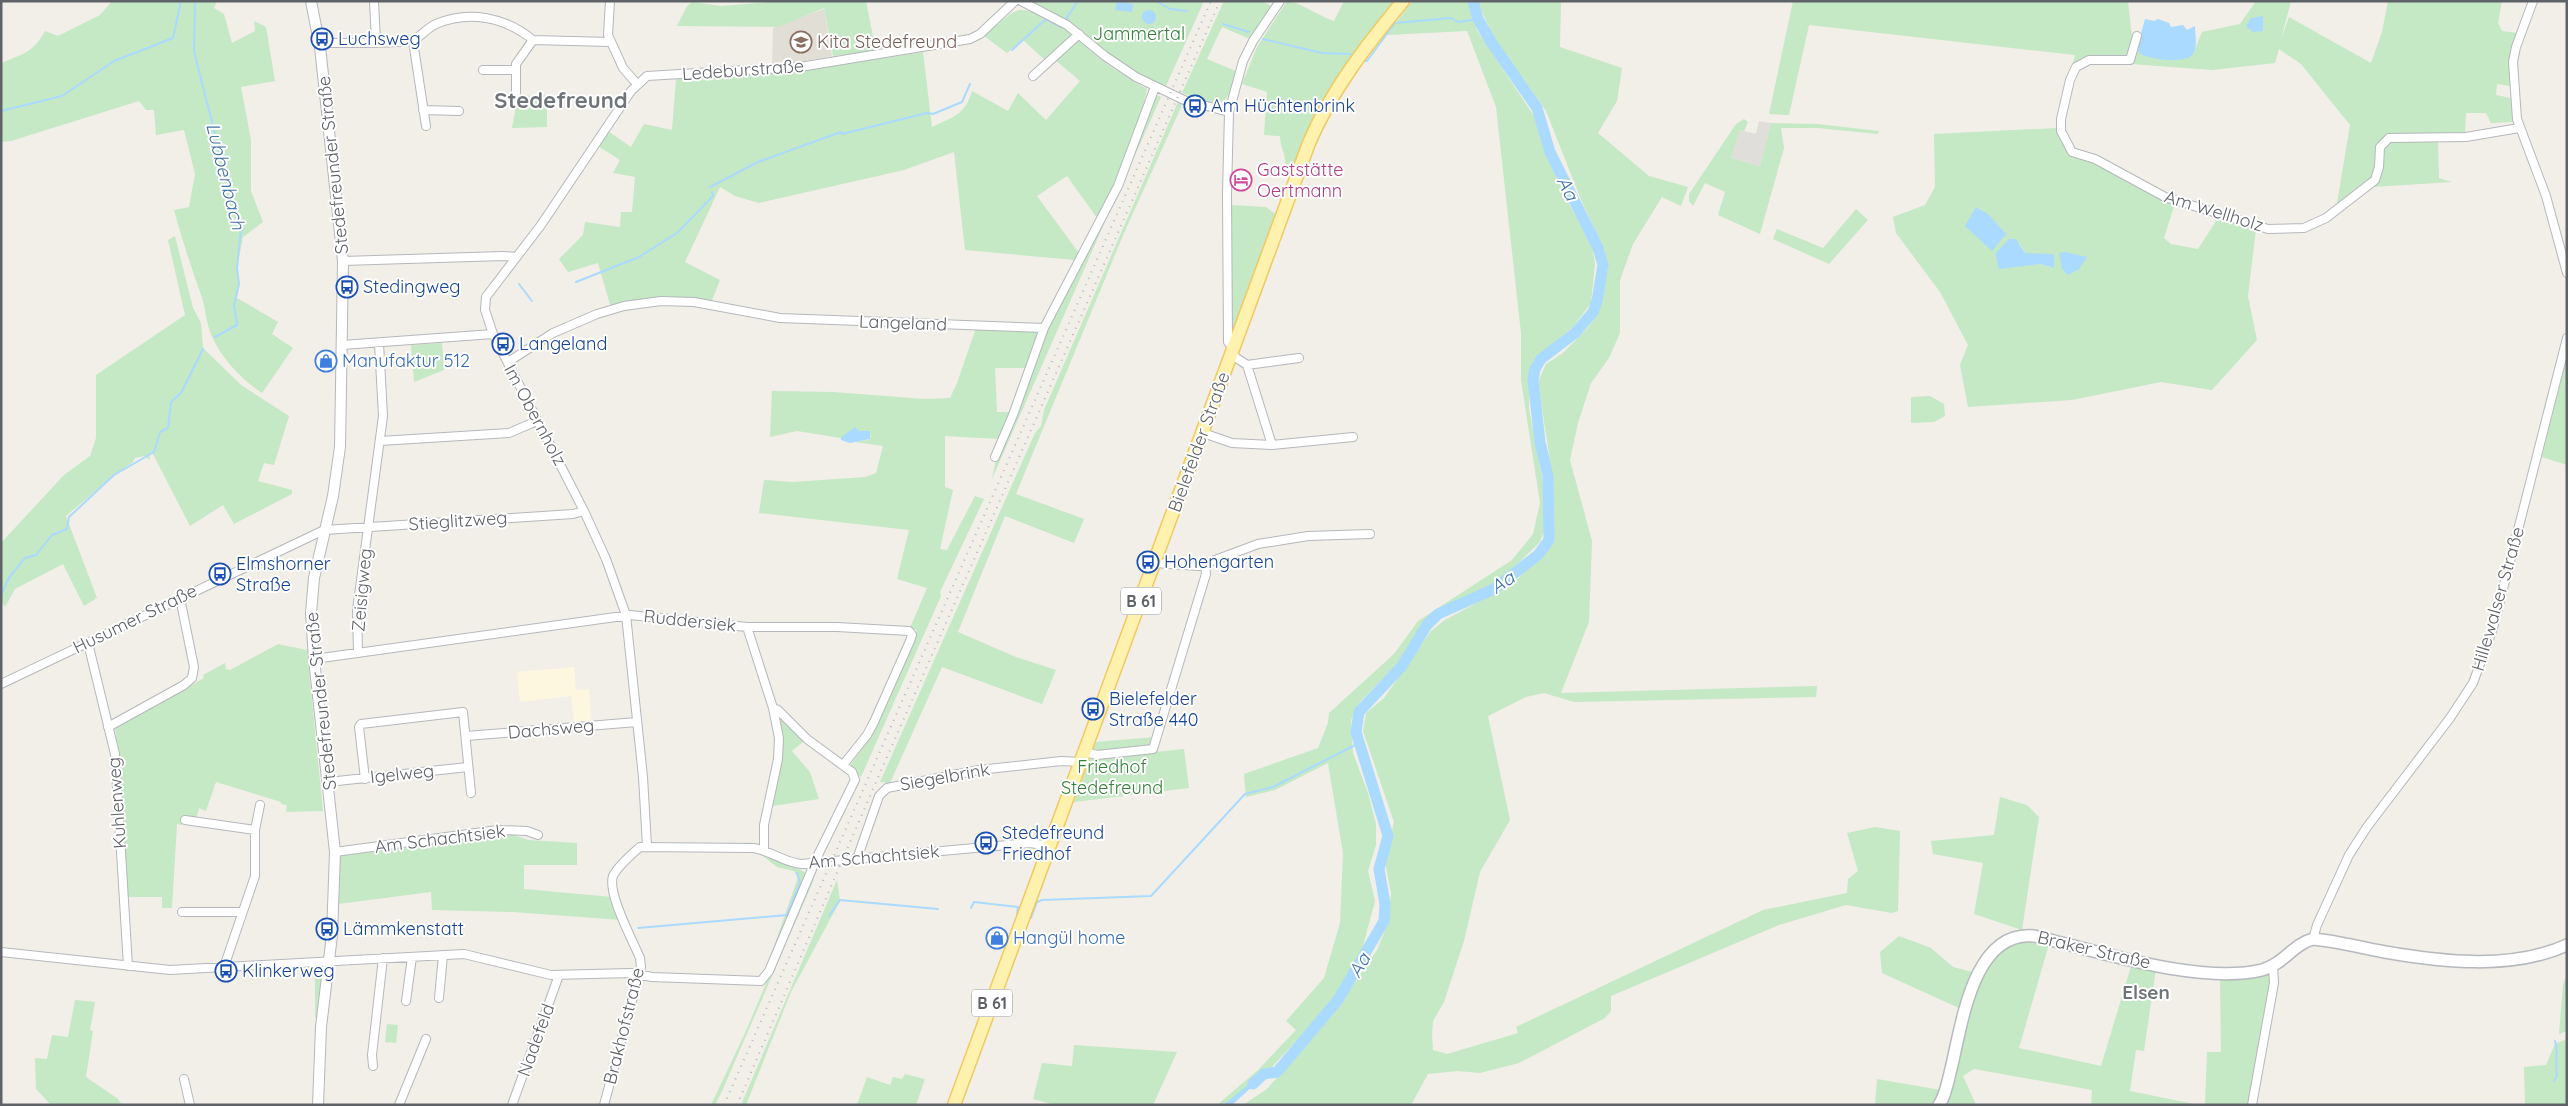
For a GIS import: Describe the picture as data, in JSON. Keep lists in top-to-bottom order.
{
  "streets": {
    "main road": ["Bielefelder Straße", "B 61", "Braker Straße"],
    "street": [
      "Ledeburstraße",
      "Stedefreunder Straße",
      "Am Wellholz",
      "Langeland",
      "Im Obernholz",
      "Stieglitzweg",
      "Zeisigweg",
      "Hillewalser Straße",
      "Husumer Straße",
      "Ruddersiek",
      "Dachsweg",
      "Igelweg",
      "Siegelbrink",
      "Kuhlenweg",
      "Am Schachtsiek",
      "Brakhofstraße",
      "Nadefeld"
    ]
  },
  "crossings": [
    ["Ledeburstraße", "Im Obernholz"],
    ["Stedefreunder Straße", "Stieglitzweg"],
    ["Stedefreunder Straße", "Husumer Straße"],
    ["Stedefreunder Straße", "Ruddersiek"],
    ["Stedefreunder Straße", "Igelweg"],
    ["Stedefreunder Straße", "Am Schachtsiek"],
    ["Langeland", "Im Obernholz"],
    ["Im Obernholz", "Stieglitzweg"],
    ["Im Obernholz", "Ruddersiek"],
    ["Im Obernholz", "Dachsweg"],
    ["Im Obernholz", "Am Schachtsiek"],
    ["Im Obernholz", "Brakhofstraße"],
    ["Bielefelder Straße", "Siegelbrink"],
    ["Bielefelder Straße", "Am Schachtsiek"],
    ["Stieglitzweg", "Zeisigweg"],
    ["Stieglitzweg", "Husumer Straße"],
    ["Zeisigweg", "Ruddersiek"],
    ["Hillewalser Straße", "Braker Straße"],
    ["Husumer Straße", "Kuhlenweg"],
    ["Siegelbrink", "Am Schachtsiek"],
    ["Am Schachtsiek", "Brakhofstraße"]
  ],
  "districts": ["Stedefreund", "Elsen"],
  "water": ["Lubbenbach", "Aa"],
  "parks": ["Jammertal", "Friedhof Stedefreund"],
  "places": {
    "bus stop": [
      "Luchsweg",
      "Am Hüchtenbrink",
      "Stedingweg",
      "Langeland",
      "Hohengarten",
      "Elmshorner Straße",
      "Bielefelder Straße 440",
      "Stedefreund Friedhof",
      "Lämmkenstatt",
      "Klinkerweg"
    ],
    "school or university": ["Kita Stedefreund"],
    "hotel": ["Gaststätte Oertmann"],
    "shop": ["Manufaktur 512", "Hangül home"]
  }
}
